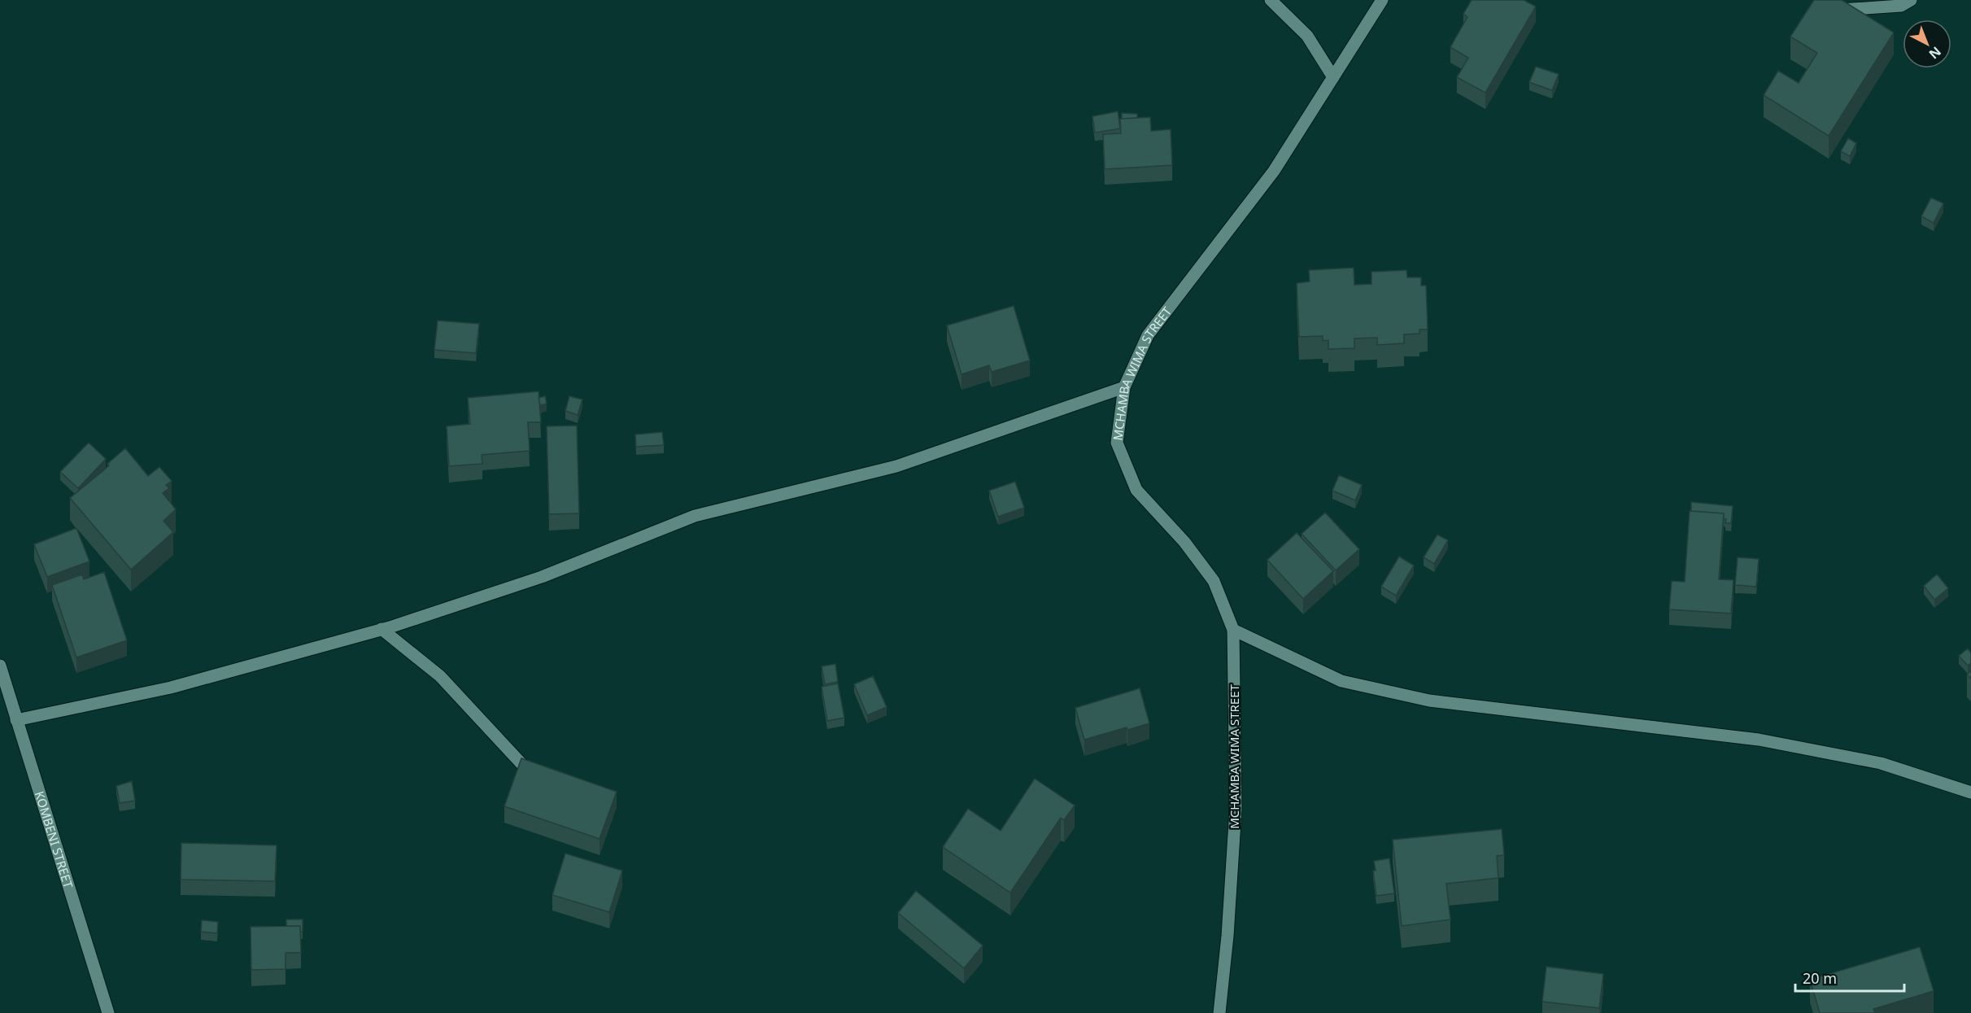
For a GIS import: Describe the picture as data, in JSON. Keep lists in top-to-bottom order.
{
  "streets": {
    "street": ["MCHAMBA WIMA STREET", "KOMBENI STREET"]
  },
  "scale_bar": "20 m",
  "north": "bottom right"
}
